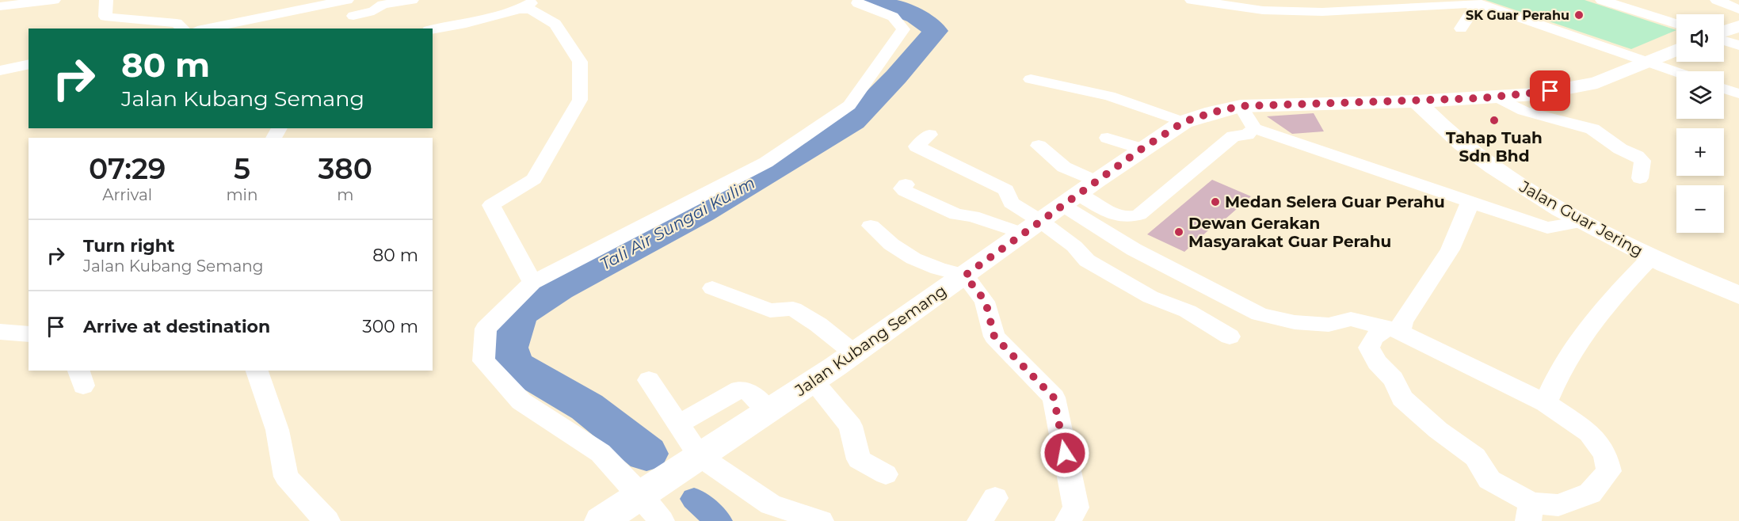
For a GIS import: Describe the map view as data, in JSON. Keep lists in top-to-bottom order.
{
  "streets": {
    "main road": ["Jalan Guar Jering", "Jalan Kubang Semang"]
  },
  "crossings": [
    ["Jalan Guar Jering", "Jalan Kubang Semang"]
  ],
  "water": ["Tali Air Sungai Kulim"],
  "places": [
    "SK Guar Perahu",
    "Tahap Tuah Sdn Bhd",
    "Medan Selera Guar Perahu",
    "Dewan Gerakan Masyarakat Guar Perahu"
  ],
  "page": {
    "map_buttons": ["+", "−"],
    "turn": ["80 m", "Jalan Kubang Semang"],
    "eta": [
      "07:29",
      "Arrival",
      "5",
      "min",
      "380",
      "m"
    ],
    "list": [
      {
        "name": "Turn right",
        "note": "Jalan Kubang Semang",
        "value": "80 m"
      },
      {
        "name": "Arrive at destination",
        "value": "300 m"
      }
    ]
  }
}
